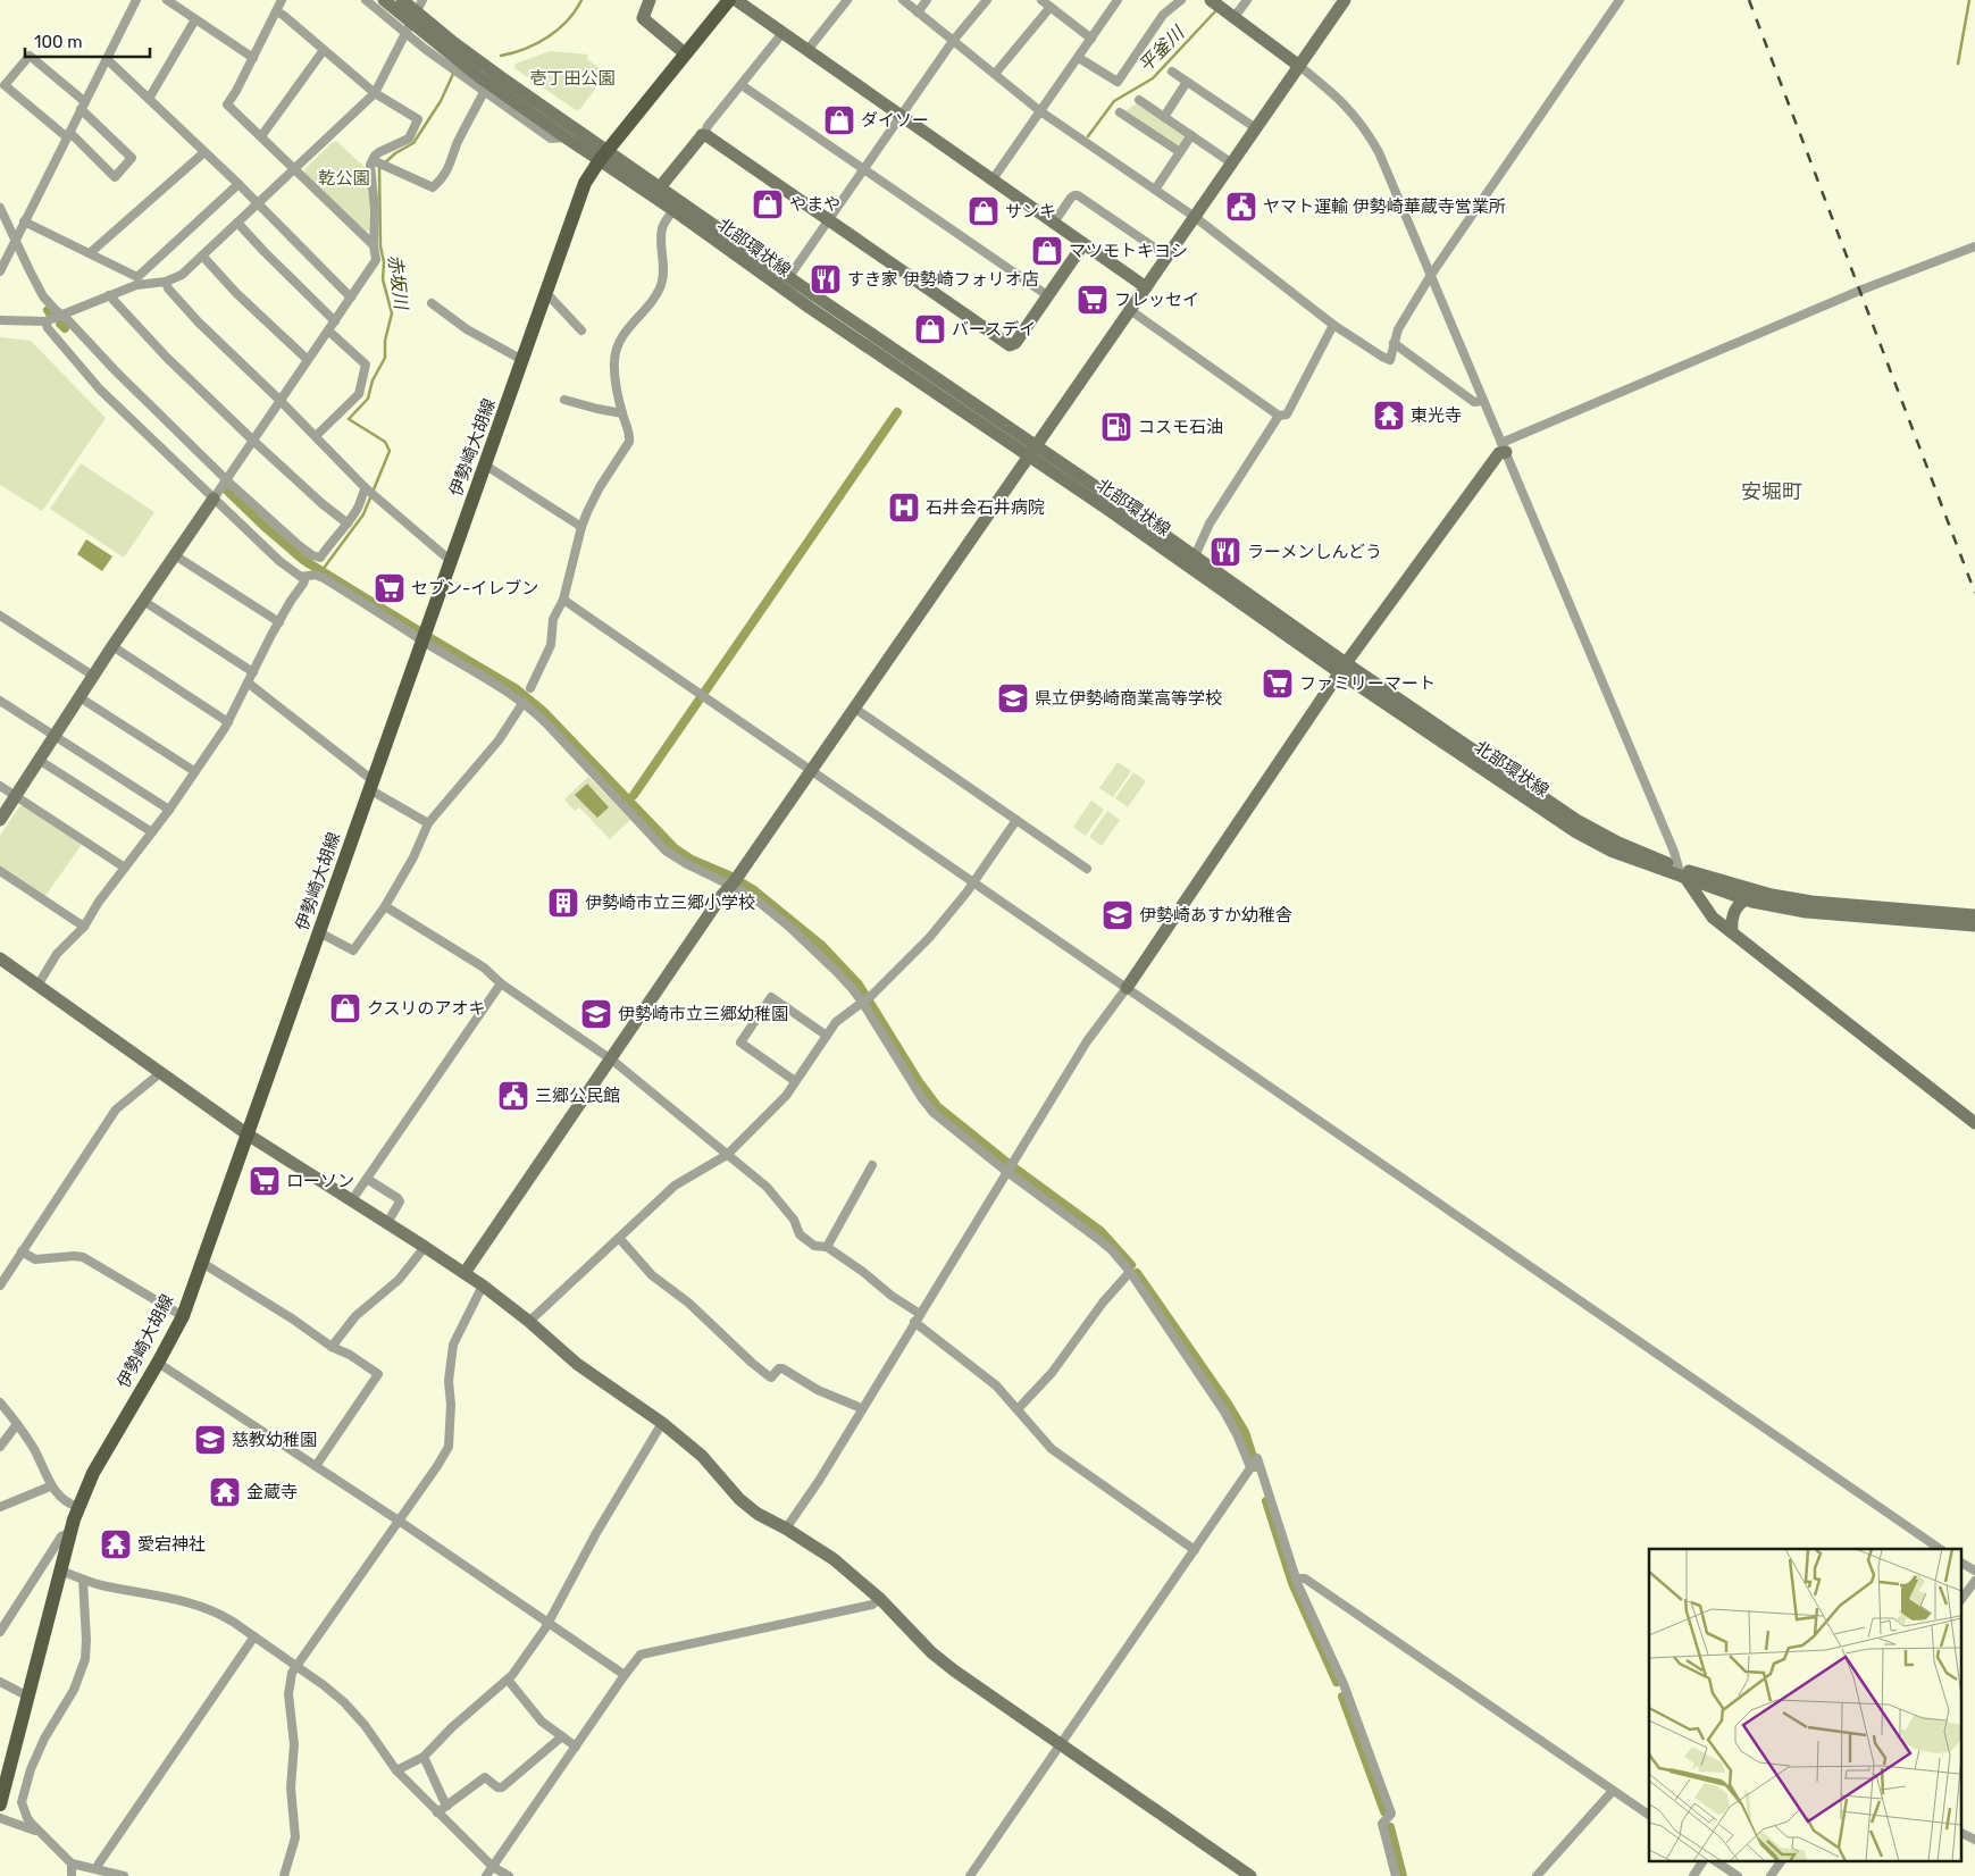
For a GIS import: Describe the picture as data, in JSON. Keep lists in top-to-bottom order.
{
  "streets": {
    "main road": ["伊勢崎大胡線"],
    "street": ["北部環状線"]
  },
  "crossings": [
    ["北部環状線", "伊勢崎大胡線"]
  ],
  "districts": ["安堀町"],
  "water": ["平釜川", "赤坂川"],
  "parks": ["壱丁田公園", "乾公園"],
  "places": {
    "shop": [
      "ダイソー",
      "やまや",
      "サンキ",
      "マツモトキヨシ",
      "バースデイ",
      "クスリのアオキ"
    ],
    "public building": ["ヤマト運輸 伊勢崎華蔵寺営業所", "三郷公民館"],
    "restaurant": ["すき家 伊勢崎フォリオ店", "ラーメンしんどう"],
    "supermarket": [
      "フレッセイ",
      "セブン-イレブン",
      "ファミリーマート",
      "ローソン"
    ],
    "temple": ["東光寺", "金蔵寺", "愛宕神社"],
    "fuel station": ["コスモ石油"],
    "hospital": ["石井会石井病院"],
    "school or university": [
      "県立伊勢崎商業高等学校",
      "伊勢崎あすか幼稚舎",
      "伊勢崎市立三郷幼稚園",
      "慈教幼稚園"
    ],
    "building": ["伊勢崎市立三郷小学校"]
  },
  "scale_bar": "100 m"
}
